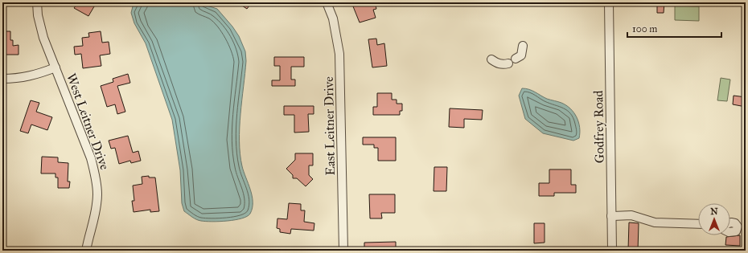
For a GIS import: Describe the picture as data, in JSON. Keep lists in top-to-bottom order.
{
  "streets": {
    "street": ["West Leitner Drive", "East Leitner Drive", "Godfrey Road"]
  },
  "scale_bar": "100 m",
  "north": "top"
}
